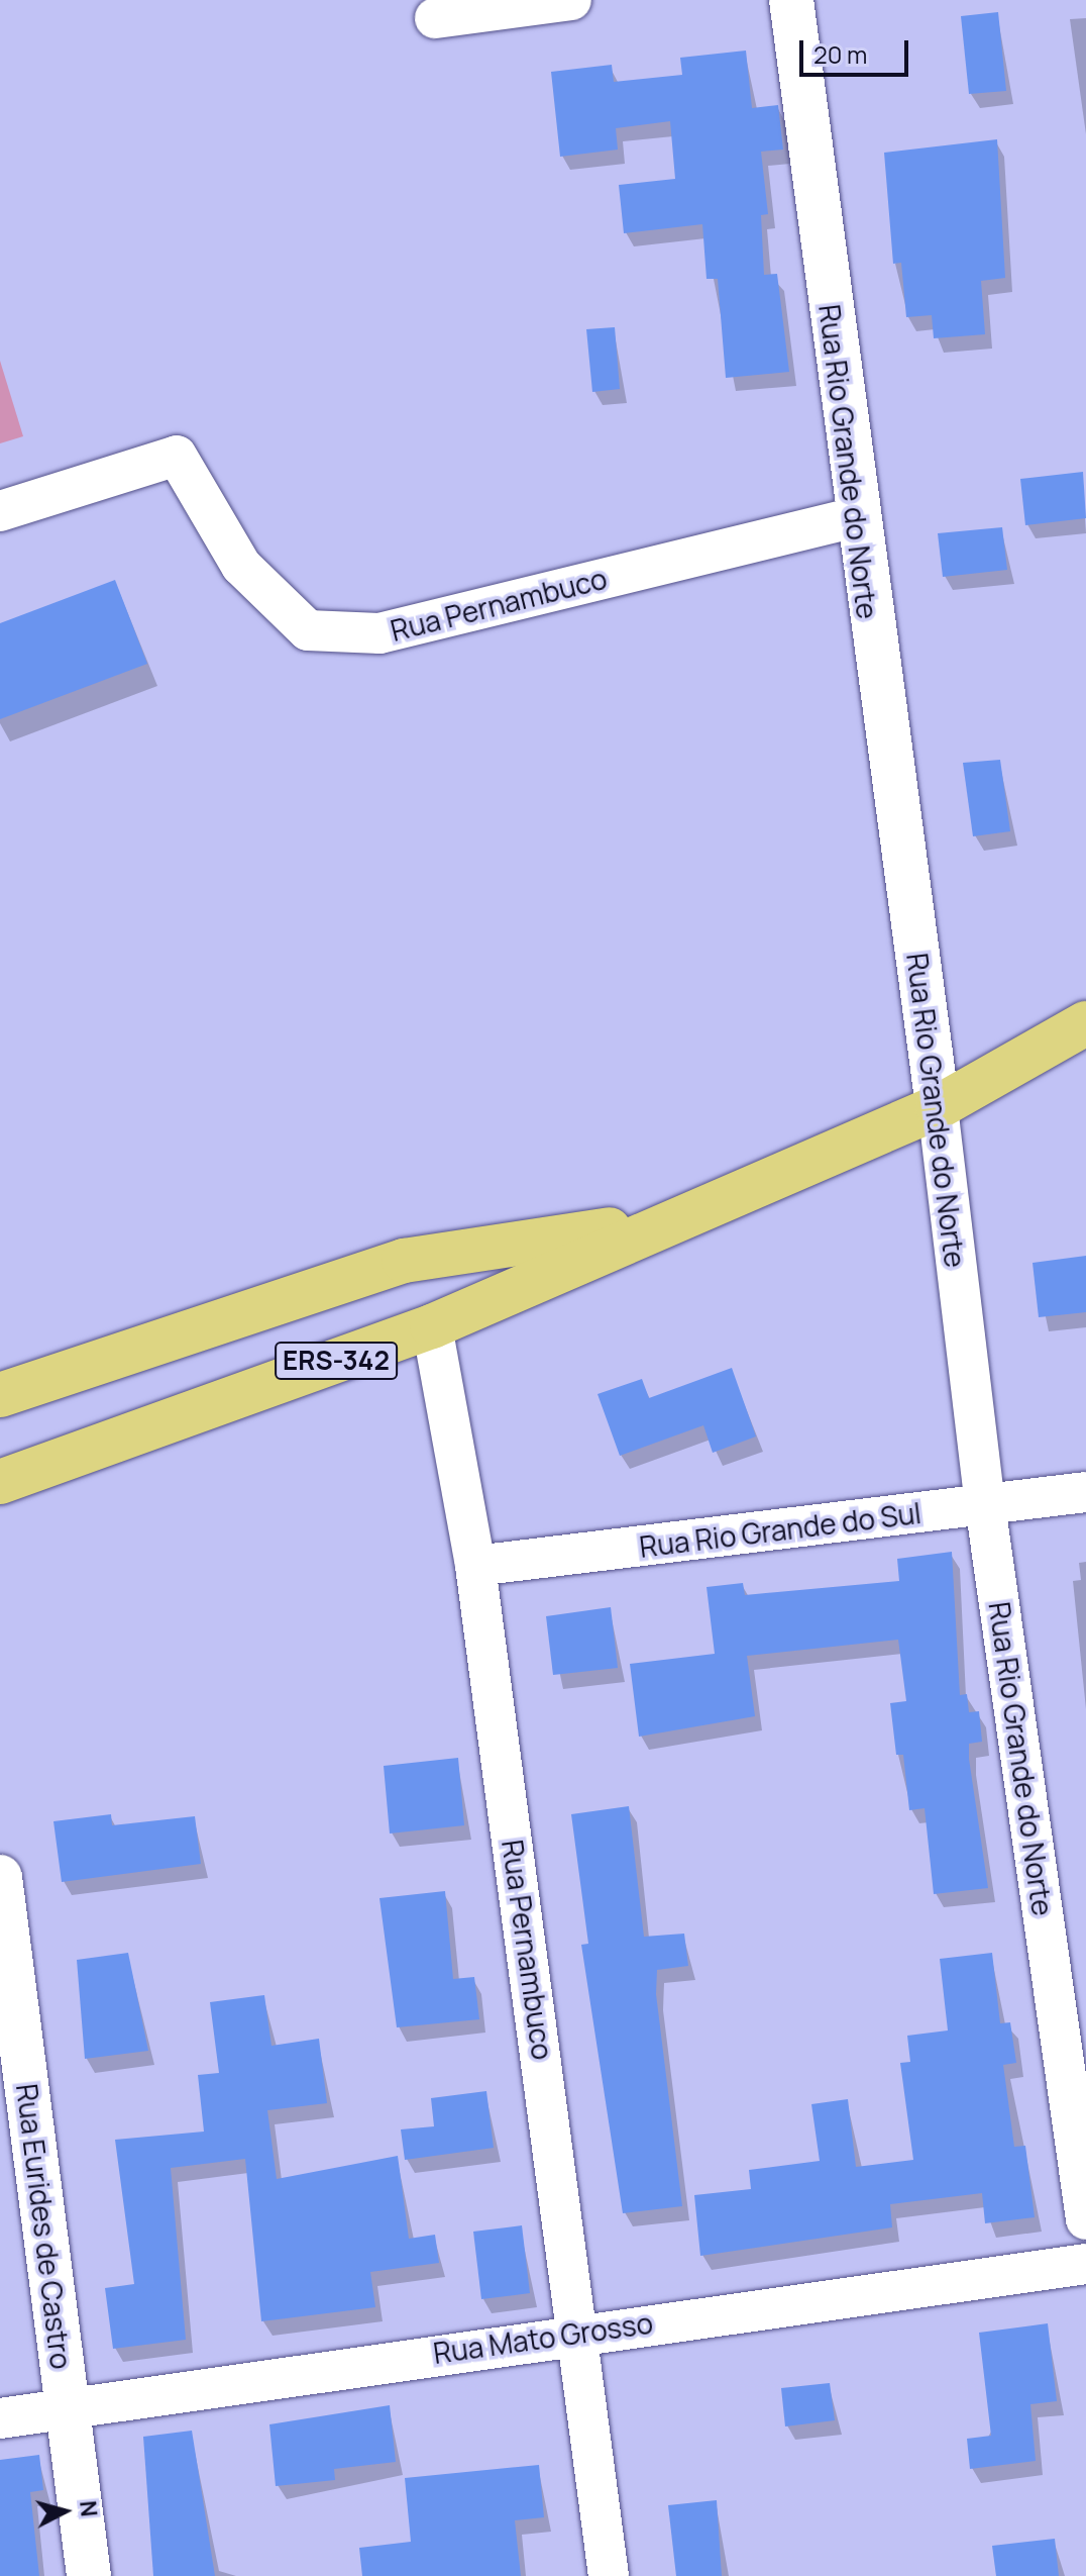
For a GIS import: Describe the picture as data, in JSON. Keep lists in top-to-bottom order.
{
  "streets": {
    "main road": ["ERS-342"],
    "street": [
      "Rua Rio Grande do Norte",
      "Rua Pernambuco",
      "Rua Rio Grande do Sul",
      "Rua Eurides de Castro",
      "Rua Mato Grosso"
    ]
  },
  "crossings": [
    ["Rua Rio Grande do Norte", "Rua Pernambuco"],
    ["Rua Rio Grande do Norte", "ERS-342"],
    ["Rua Rio Grande do Norte", "Rua Rio Grande do Sul"],
    ["Rua Pernambuco", "ERS-342"],
    ["Rua Pernambuco", "Rua Rio Grande do Sul"],
    ["Rua Pernambuco", "Rua Mato Grosso"],
    ["Rua Eurides de Castro", "Rua Mato Grosso"]
  ],
  "scale_bar": "20 m",
  "north": "right"
}
